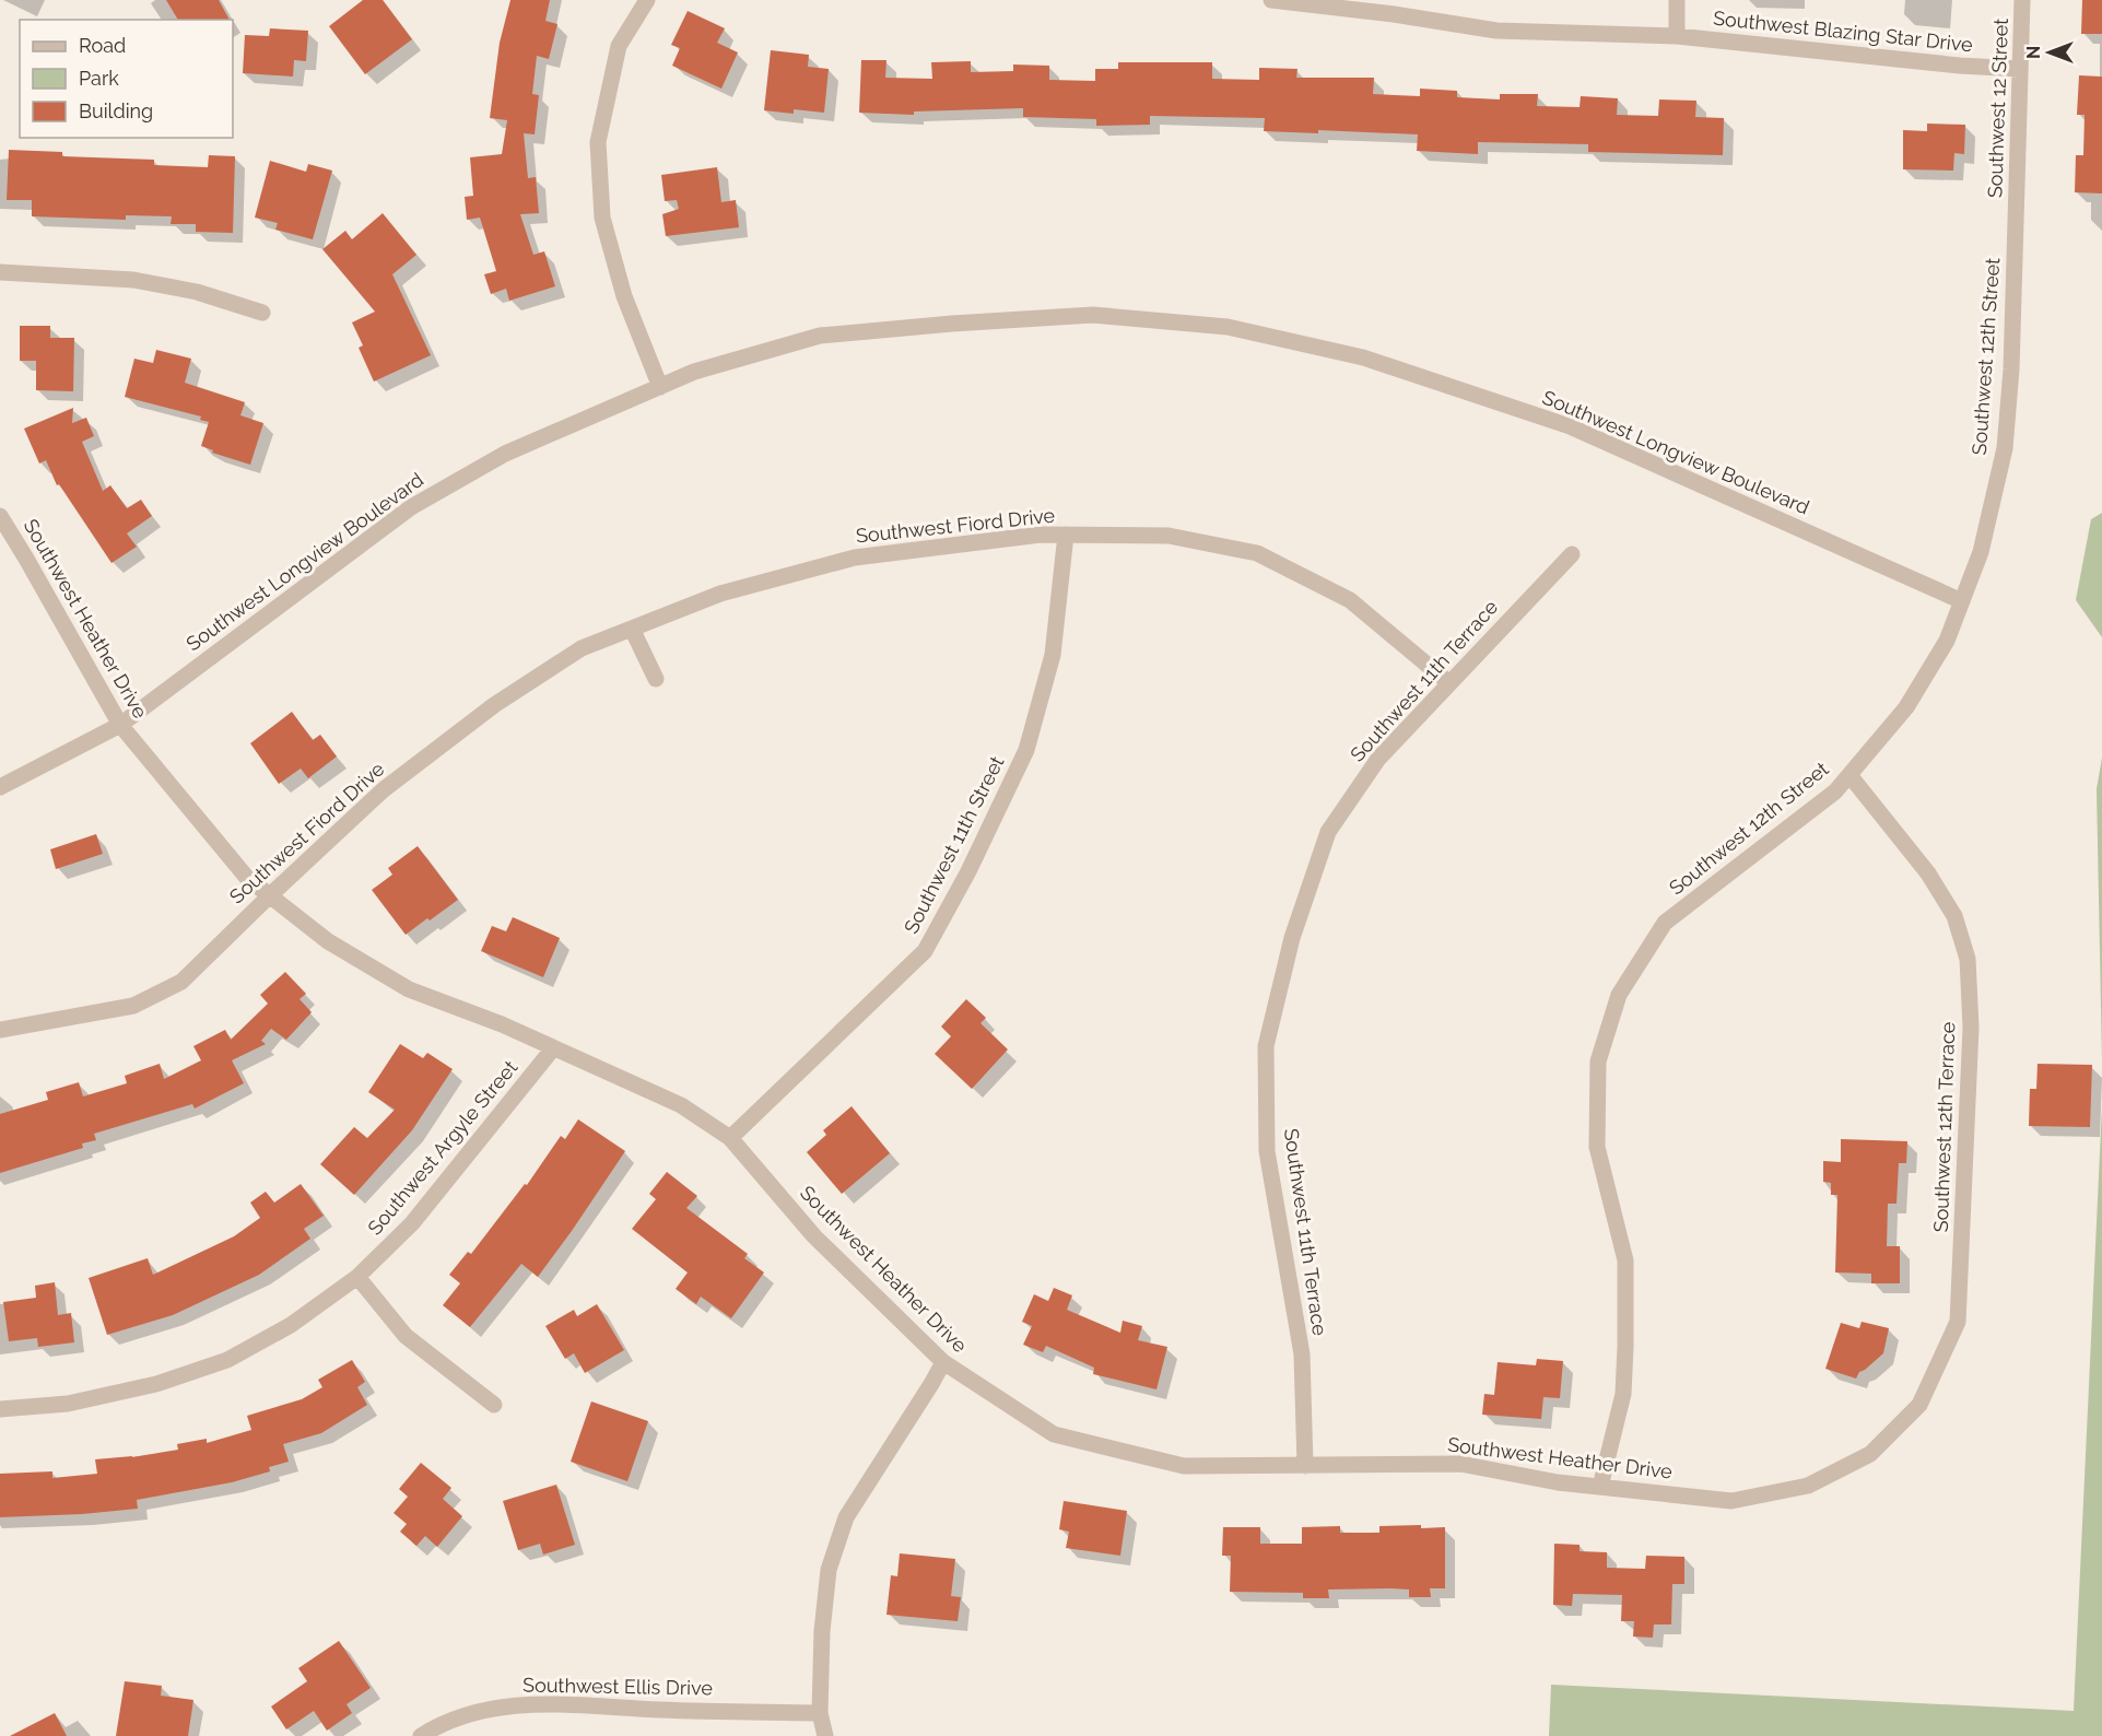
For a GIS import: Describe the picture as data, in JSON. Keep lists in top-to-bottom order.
{
  "streets": {
    "street": [
      "Southwest Blazing Star Drive",
      "Southwest 12 Street",
      "Southwest 12th Street",
      "Southwest Longview Boulevard",
      "Southwest Fiord Drive",
      "Southwest Heather Drive",
      "Southwest 11th Terrace",
      "Southwest 11th Street",
      "Southwest 12th Terrace",
      "Southwest Argyle Street",
      "Southwest Ellis Drive"
    ]
  },
  "crossings": [
    ["Southwest Blazing Star Drive", "Southwest 12 Street"],
    ["Southwest 12 Street", "Southwest 12th Street"],
    ["Southwest 12th Street", "Southwest Longview Boulevard"],
    ["Southwest 12th Street", "Southwest Heather Drive"],
    ["Southwest 12th Street", "Southwest 12th Terrace"],
    ["Southwest Longview Boulevard", "Southwest Heather Drive"],
    ["Southwest Fiord Drive", "Southwest Heather Drive"],
    ["Southwest Fiord Drive", "Southwest 11th Terrace"],
    ["Southwest Fiord Drive", "Southwest 11th Street"],
    ["Southwest Heather Drive", "Southwest 11th Terrace"],
    ["Southwest Heather Drive", "Southwest 11th Street"],
    ["Southwest Heather Drive", "Southwest 12th Terrace"],
    ["Southwest Heather Drive", "Southwest Argyle Street"]
  ],
  "legend": ["Road", "Park", "Building"],
  "north": "left"
}
